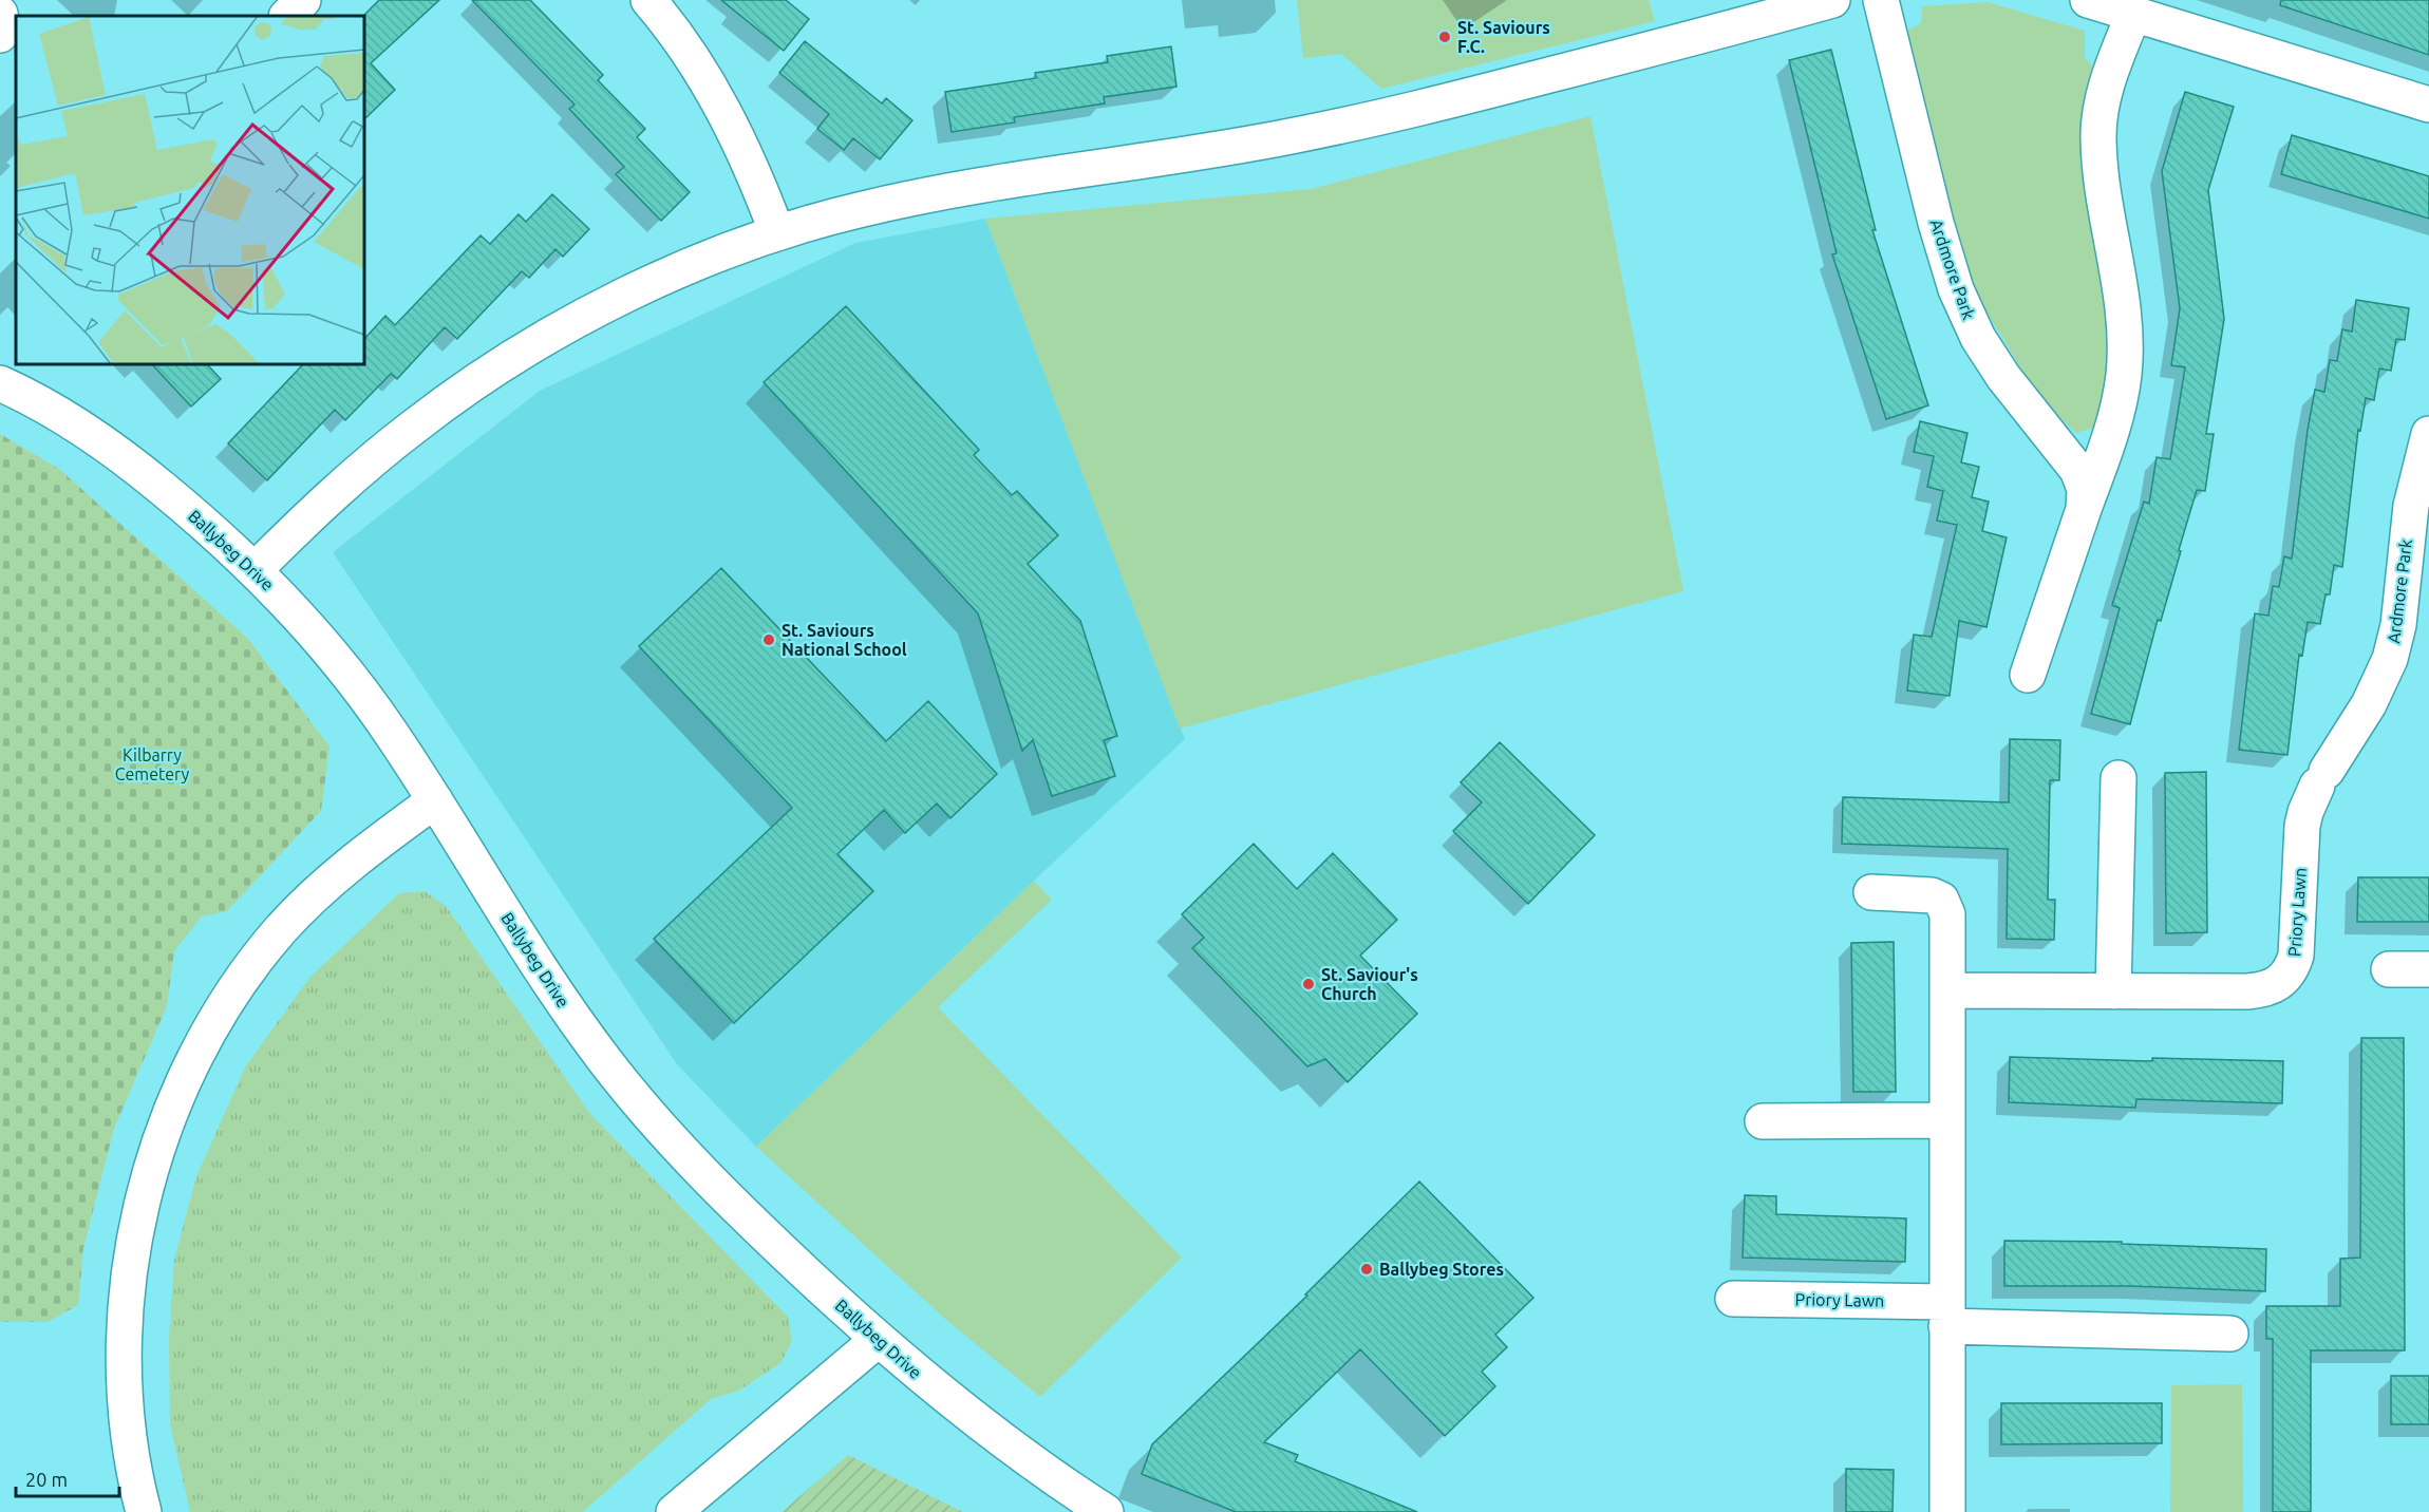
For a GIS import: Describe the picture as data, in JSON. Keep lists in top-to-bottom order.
{
  "streets": {
    "street": ["Ardmore Park", "Ballybeg Drive", "Priory Lawn"]
  },
  "crossings": [
    ["Ardmore Park", "Priory Lawn"]
  ],
  "parks": ["Kilbarry Cemetery"],
  "places": [
    "St. Saviours F.C.",
    "St. Saviours National School",
    "St. Saviour's Church",
    "Ballybeg Stores"
  ],
  "scale_bar": "20 m"
}
